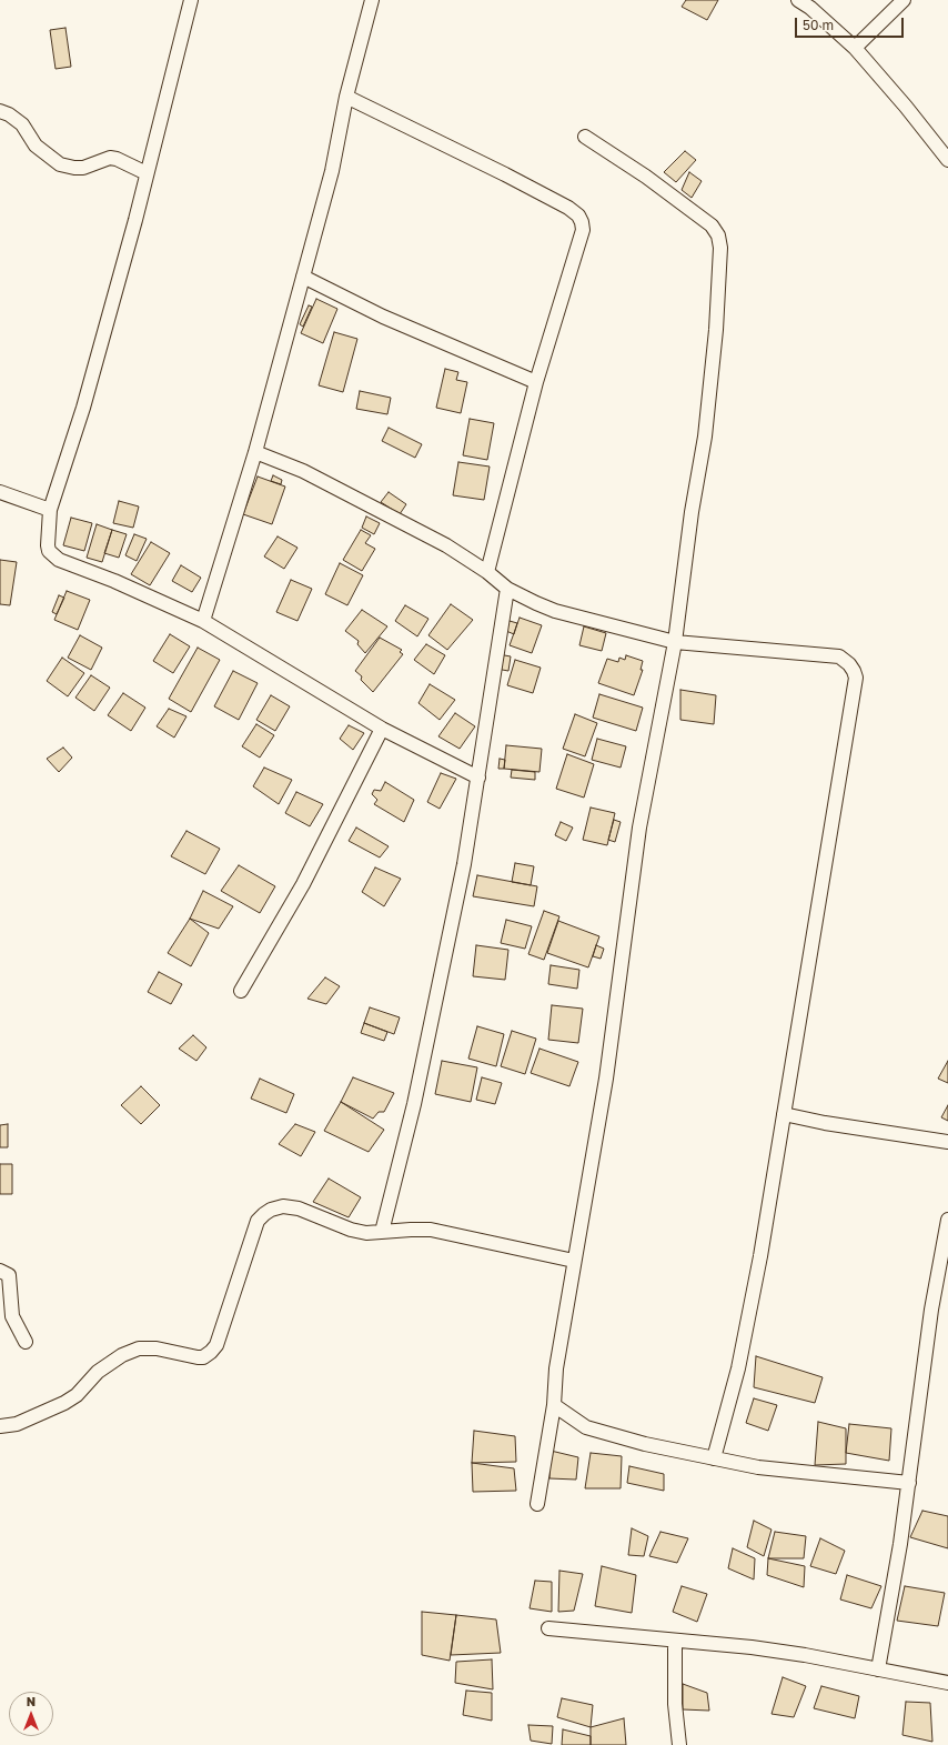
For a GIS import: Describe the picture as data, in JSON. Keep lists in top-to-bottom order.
{
  "scale_bar": "50 m",
  "north": "top"
}
